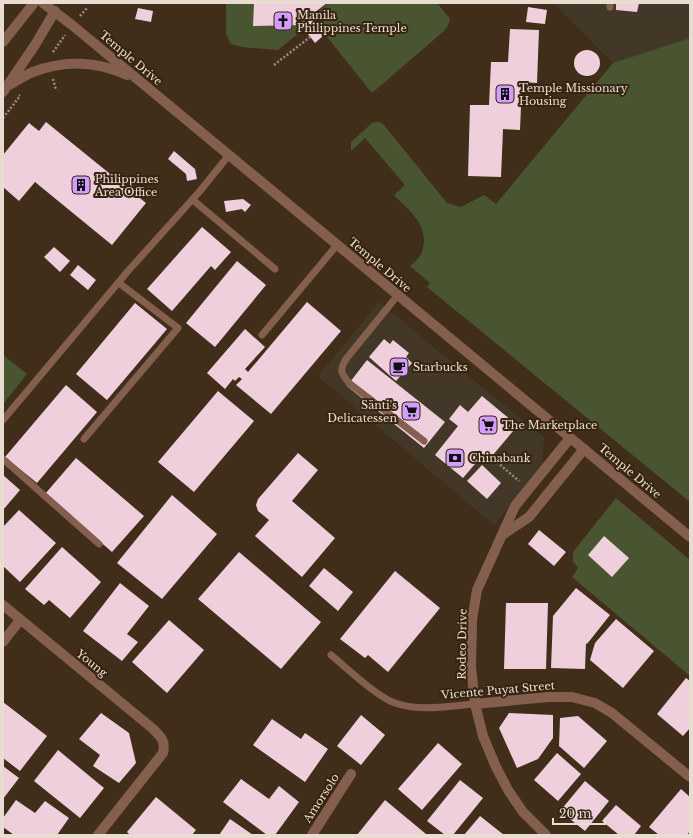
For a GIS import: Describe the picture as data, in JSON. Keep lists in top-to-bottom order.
{
  "streets": {
    "street": [
      "Temple Drive",
      "Rodeo Drive",
      "Young",
      "Vicente Puyat Street",
      "Amorsolo"
    ]
  },
  "crossings": [
    ["Temple Drive", "Rodeo Drive"],
    ["Rodeo Drive", "Vicente Puyat Street"]
  ],
  "places": {
    "church": ["Manila Philippines Temple"],
    "building": ["Temple Missionary Housing", "Philippines Area Office"],
    "cafe": ["Starbucks"],
    "supermarket": ["Sänti's Delicatessen", "The Marketplace"],
    "bank": ["Chinabank"]
  },
  "scale_bar": "20 m"
}
